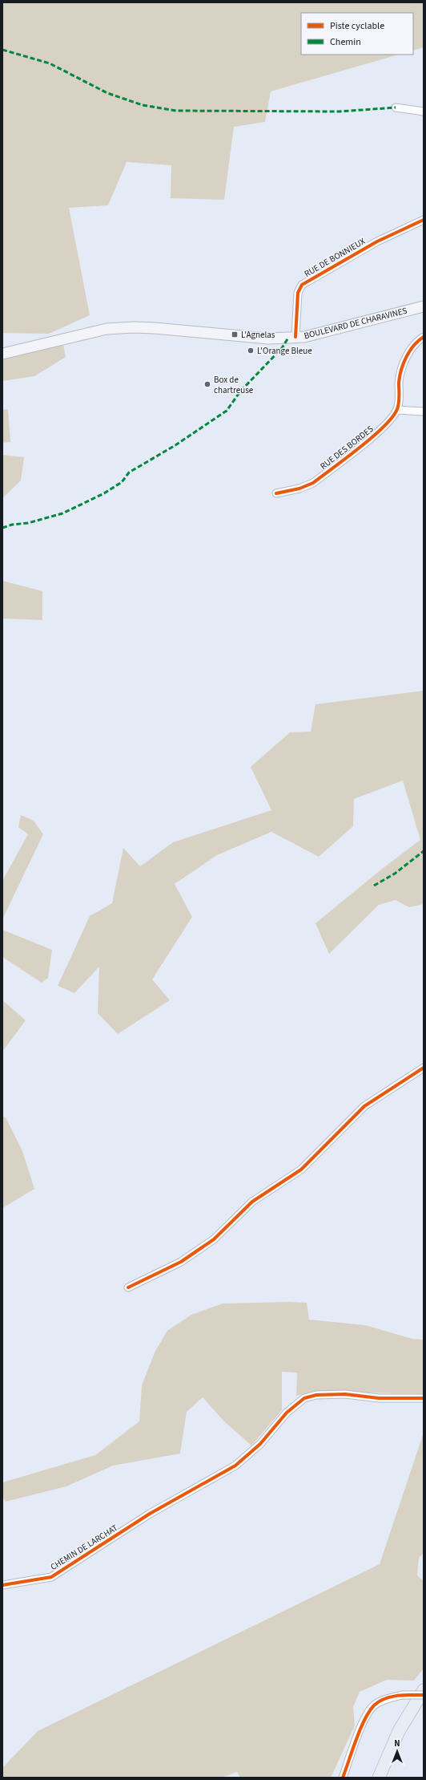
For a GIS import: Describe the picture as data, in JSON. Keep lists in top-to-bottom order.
{
  "streets": {
    "main road": ["BOULEVARD DE CHARAVINES"],
    "street": ["RUE DE BONNIEUX", "RUE DES BORDES", "CHEMIN DE LARCHAT"]
  },
  "crossings": [
    ["RUE DE BONNIEUX", "BOULEVARD DE CHARAVINES"]
  ],
  "places": {
    "transit": ["L'Agnelas"],
    "other": ["L'Orange Bleue", "Box de chartreuse"]
  },
  "legend": ["Piste cyclable", "Chemin"],
  "north": "top"
}
